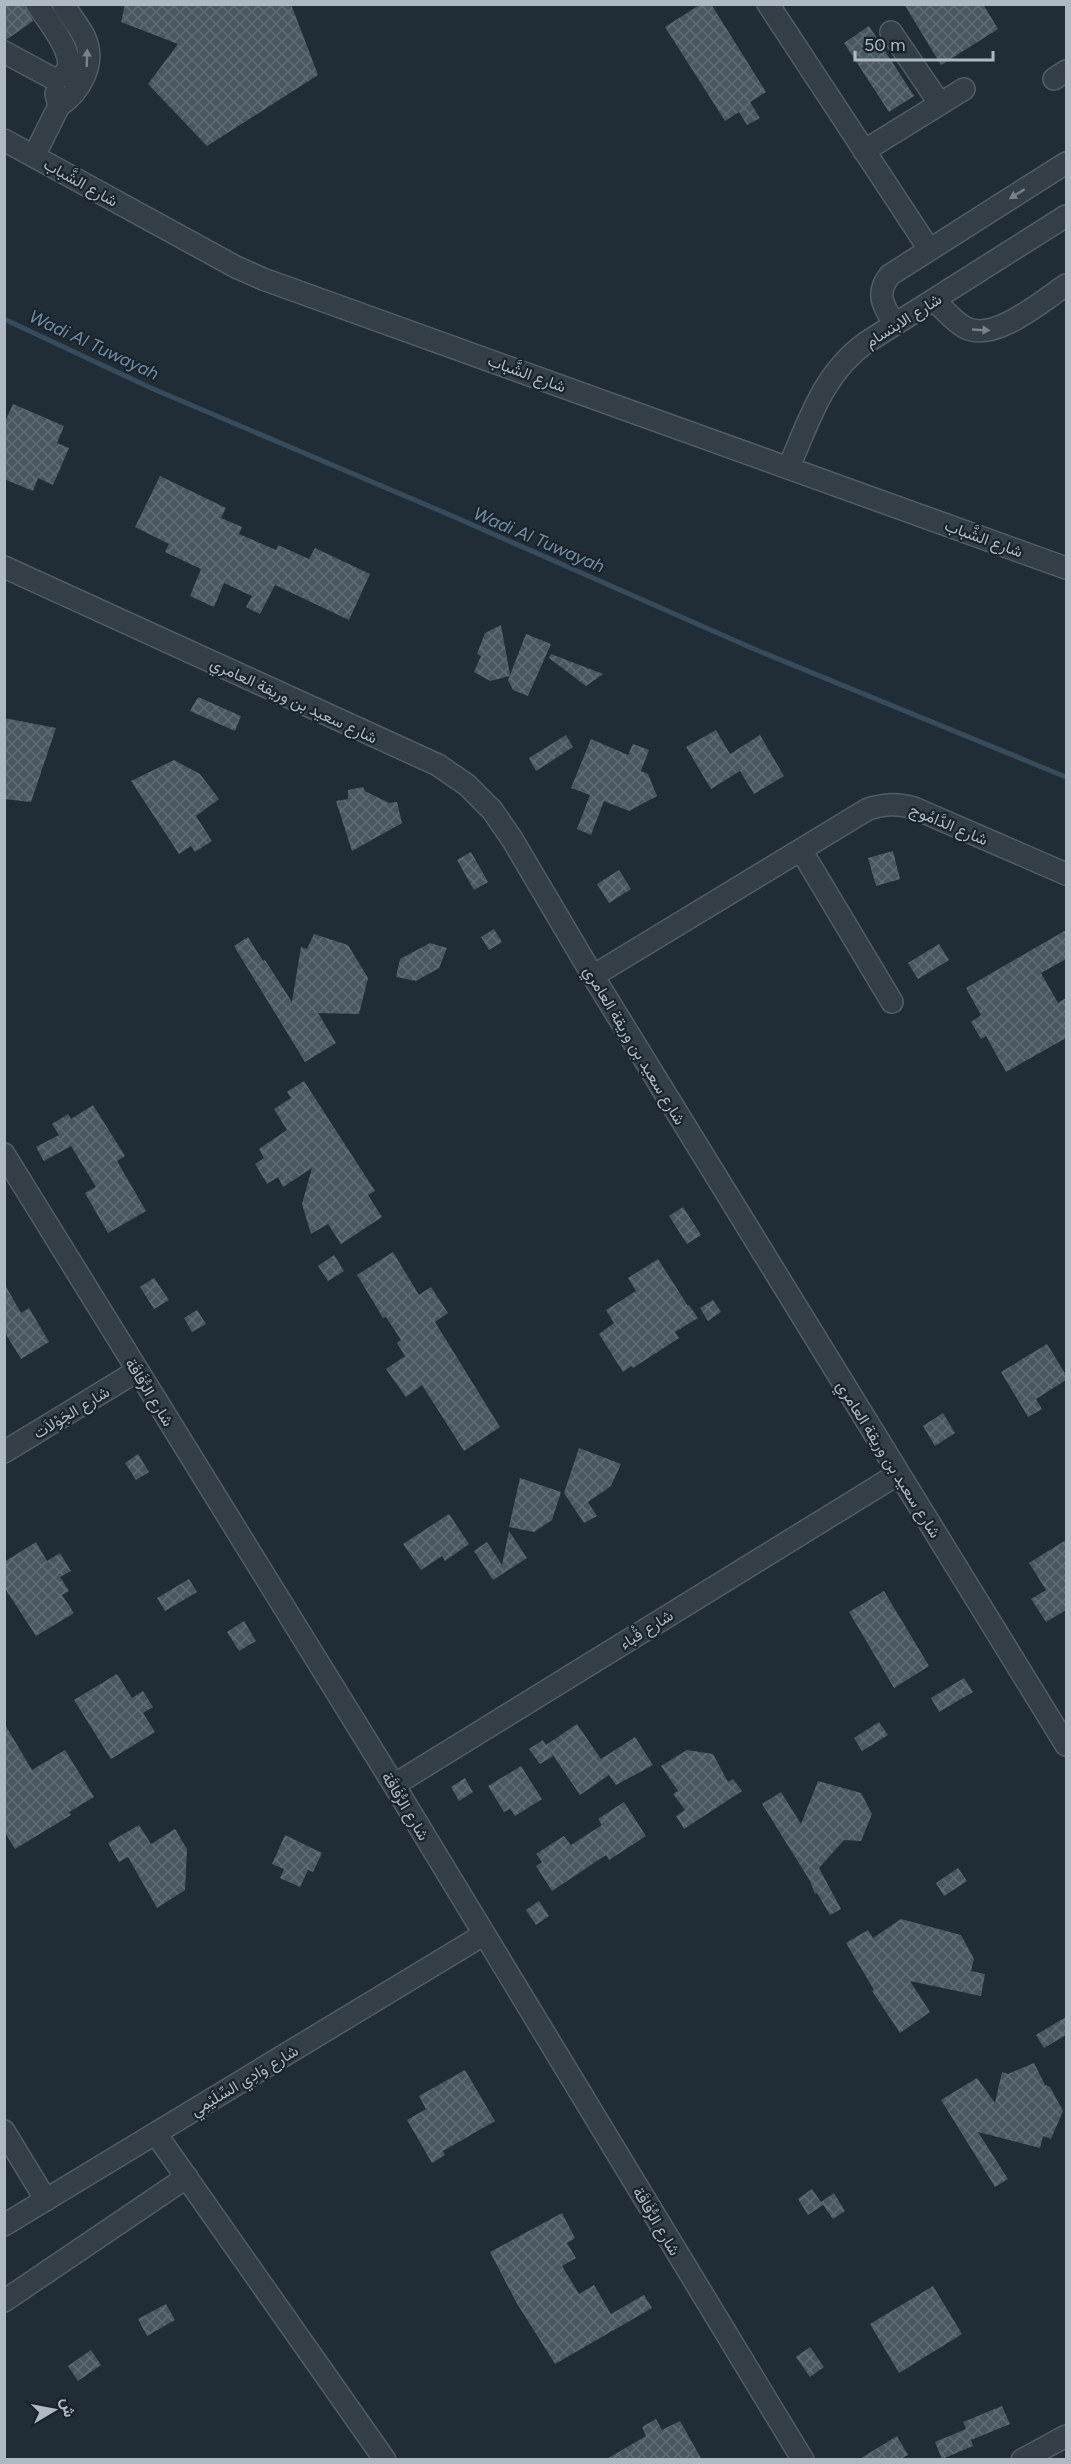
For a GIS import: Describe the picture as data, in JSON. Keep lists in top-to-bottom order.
{
  "streets": {
    "street": [
      "شارع الشَّباب",
      "شارع الابتسام",
      "شارع سعيد بن وريقة العامري",
      "شارع الدَّامُوج",
      "شارع الرُّفَاقَة",
      "شارع الجَوْلاَت",
      "شارع قُباء",
      "شارع وَادِي السِّلَيْمِي"
    ]
  },
  "crossings": [
    ["شارع الشَّباب", "شارع الابتسام"],
    ["شارع سعيد بن وريقة العامري", "شارع الدَّامُوج"],
    ["شارع سعيد بن وريقة العامري", "شارع قُباء"],
    ["شارع الرُّفَاقَة", "شارع الجَوْلاَت"],
    ["شارع الرُّفَاقَة", "شارع قُباء"],
    ["شارع الرُّفَاقَة", "شارع وَادِي السِّلَيْمِي"]
  ],
  "water": ["Wadi Al Tuwayah"],
  "scale_bar": "50 m",
  "north": "right"
}
